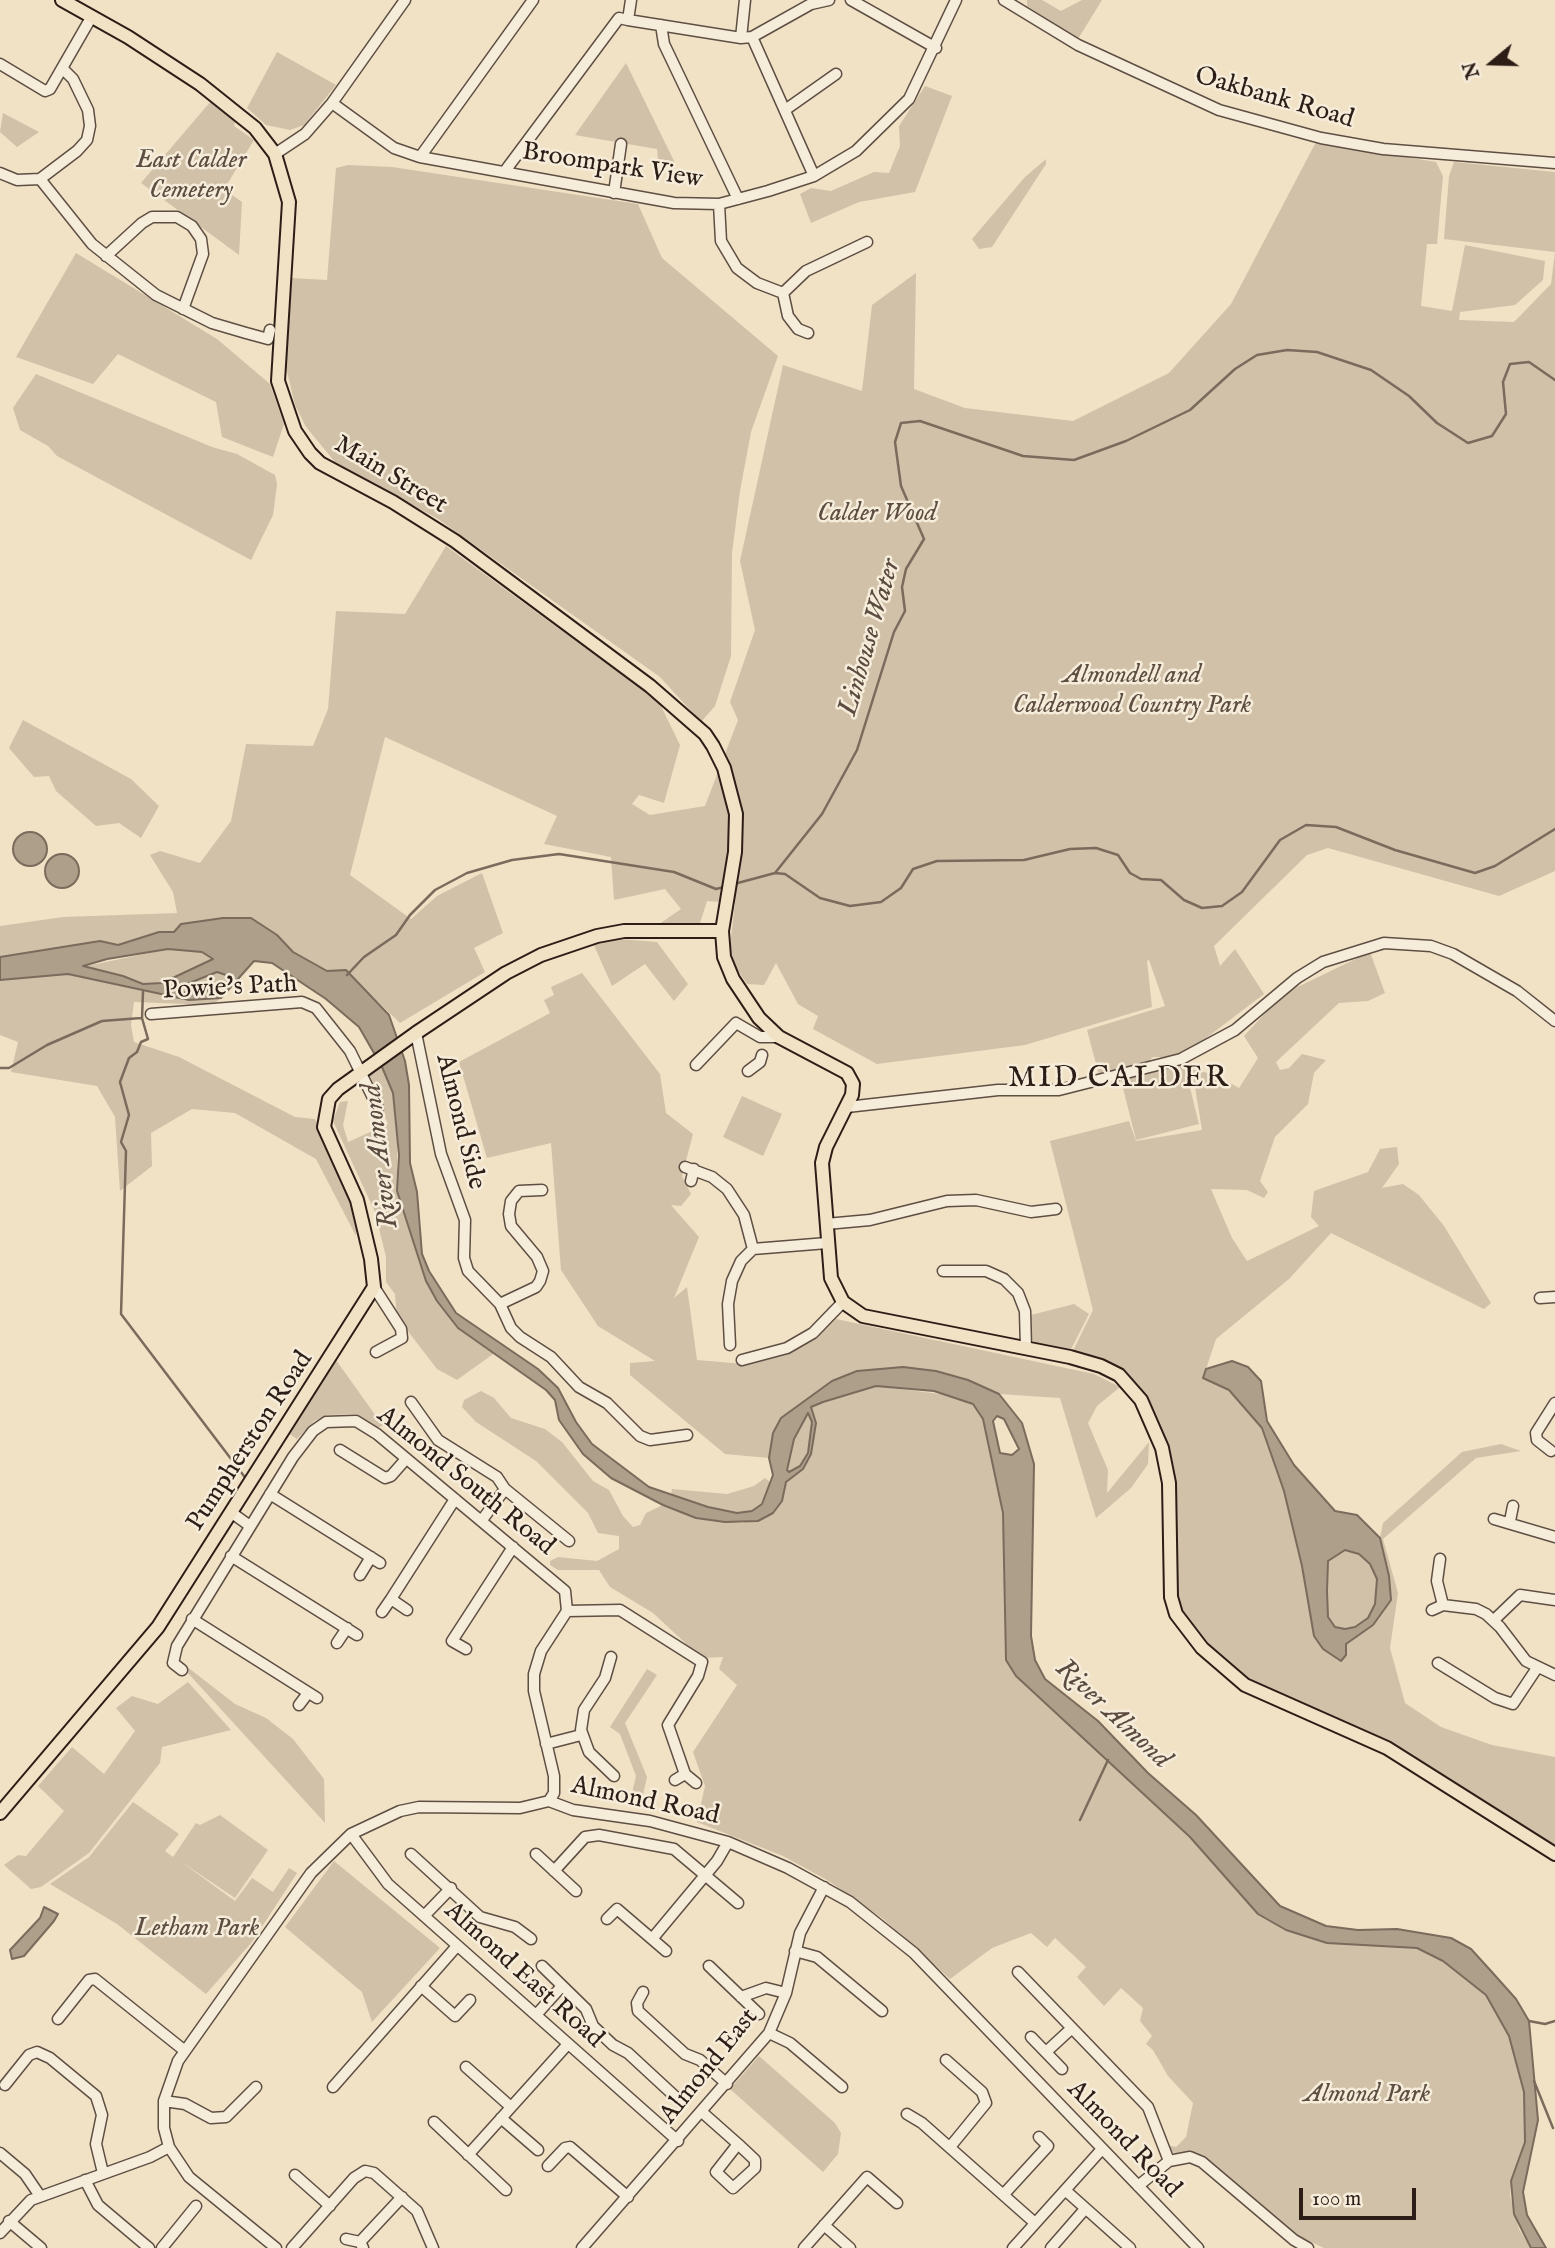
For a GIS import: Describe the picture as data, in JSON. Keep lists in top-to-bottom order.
{
  "streets": {
    "main road": ["Main Street", "Pumpherston Road"],
    "street": [
      "Oakbank Road",
      "Broompark View",
      "Powie's Path",
      "Almond Side",
      "Almond South Road",
      "Almond Road",
      "Almond East Road",
      "Almond East"
    ]
  },
  "crossings": [
    ["Almond Road", "Almond East Road"],
    ["Almond Road", "Almond East"],
    ["Almond East Road", "Almond East"]
  ],
  "districts": ["MID CALDER"],
  "water": ["Linhouse Water", "River Almond"],
  "parks": [
    "East Calder Cemetery",
    "Calder Wood",
    "Almondell and Calderwood Country Park",
    "Letham Park",
    "Almond Park"
  ],
  "scale_bar": "100 m",
  "north": "left"
}
